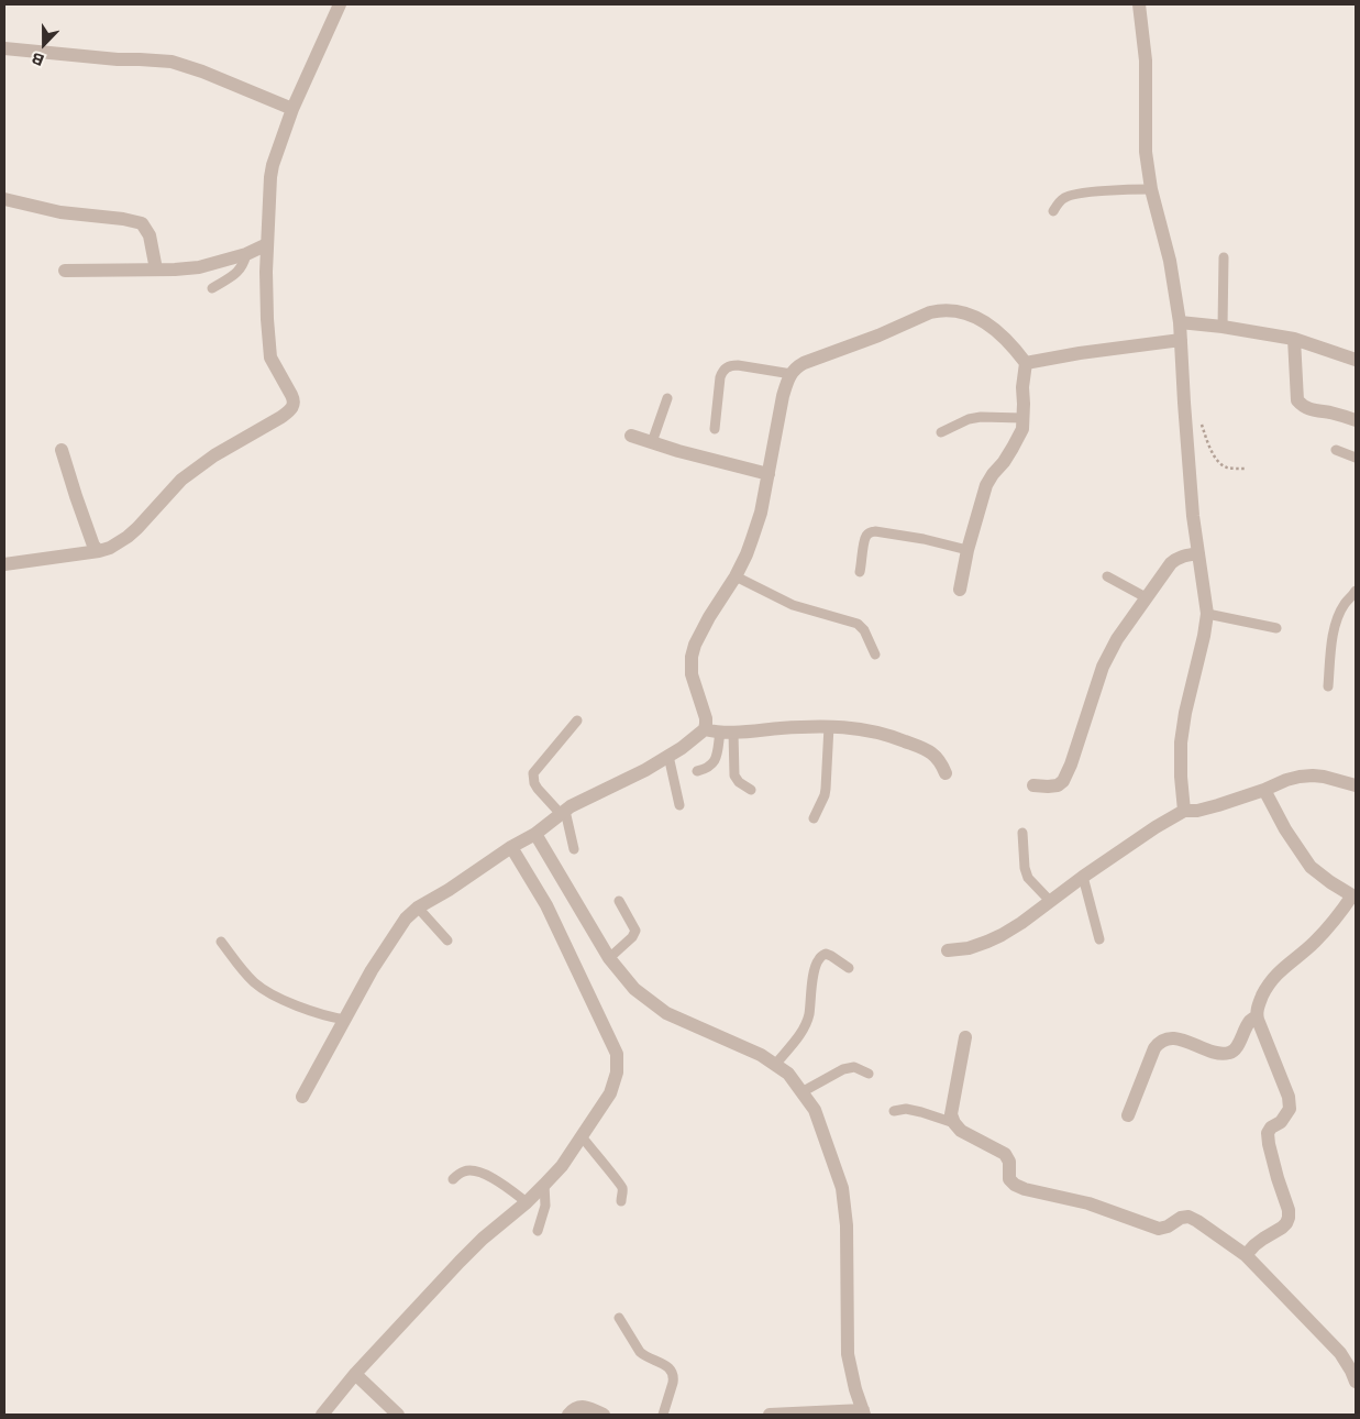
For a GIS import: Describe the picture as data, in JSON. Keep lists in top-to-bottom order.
{
  "north": "bottom"
}
